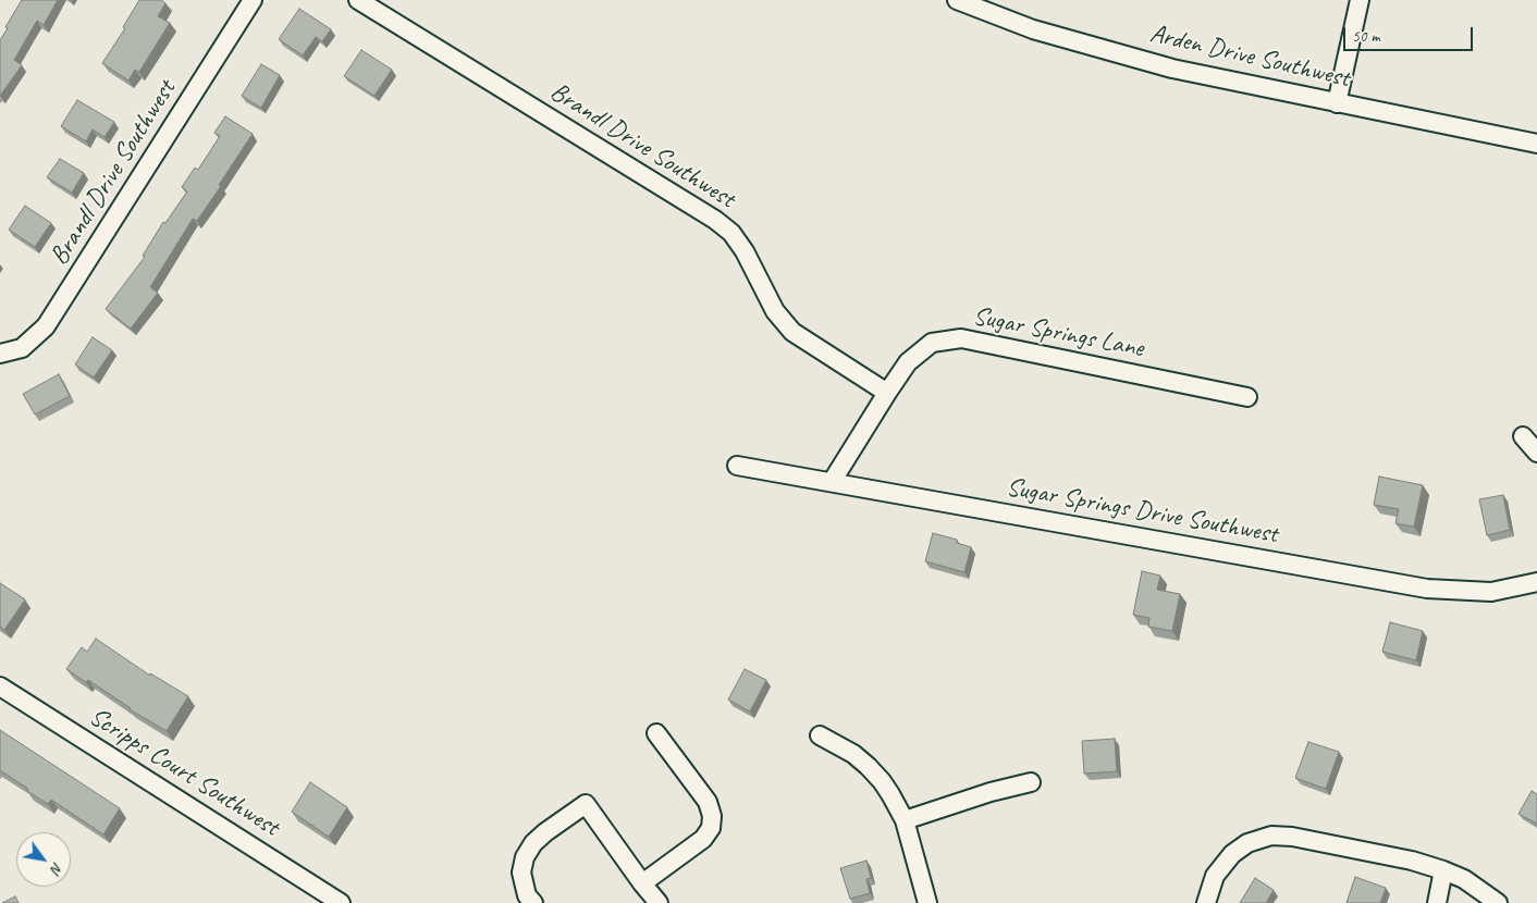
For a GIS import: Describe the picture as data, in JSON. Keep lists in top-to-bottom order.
{
  "streets": {
    "street": [
      "Arden Drive Southwest",
      "Brandl Drive Southwest",
      "Sugar Springs Lane",
      "Sugar Springs Drive Southwest",
      "Scripps Court Southwest"
    ]
  },
  "crossings": [
    ["Brandl Drive Southwest", "Sugar Springs Lane"],
    ["Sugar Springs Lane", "Sugar Springs Drive Southwest"]
  ],
  "scale_bar": "50 m",
  "north": "bottom right"
}
